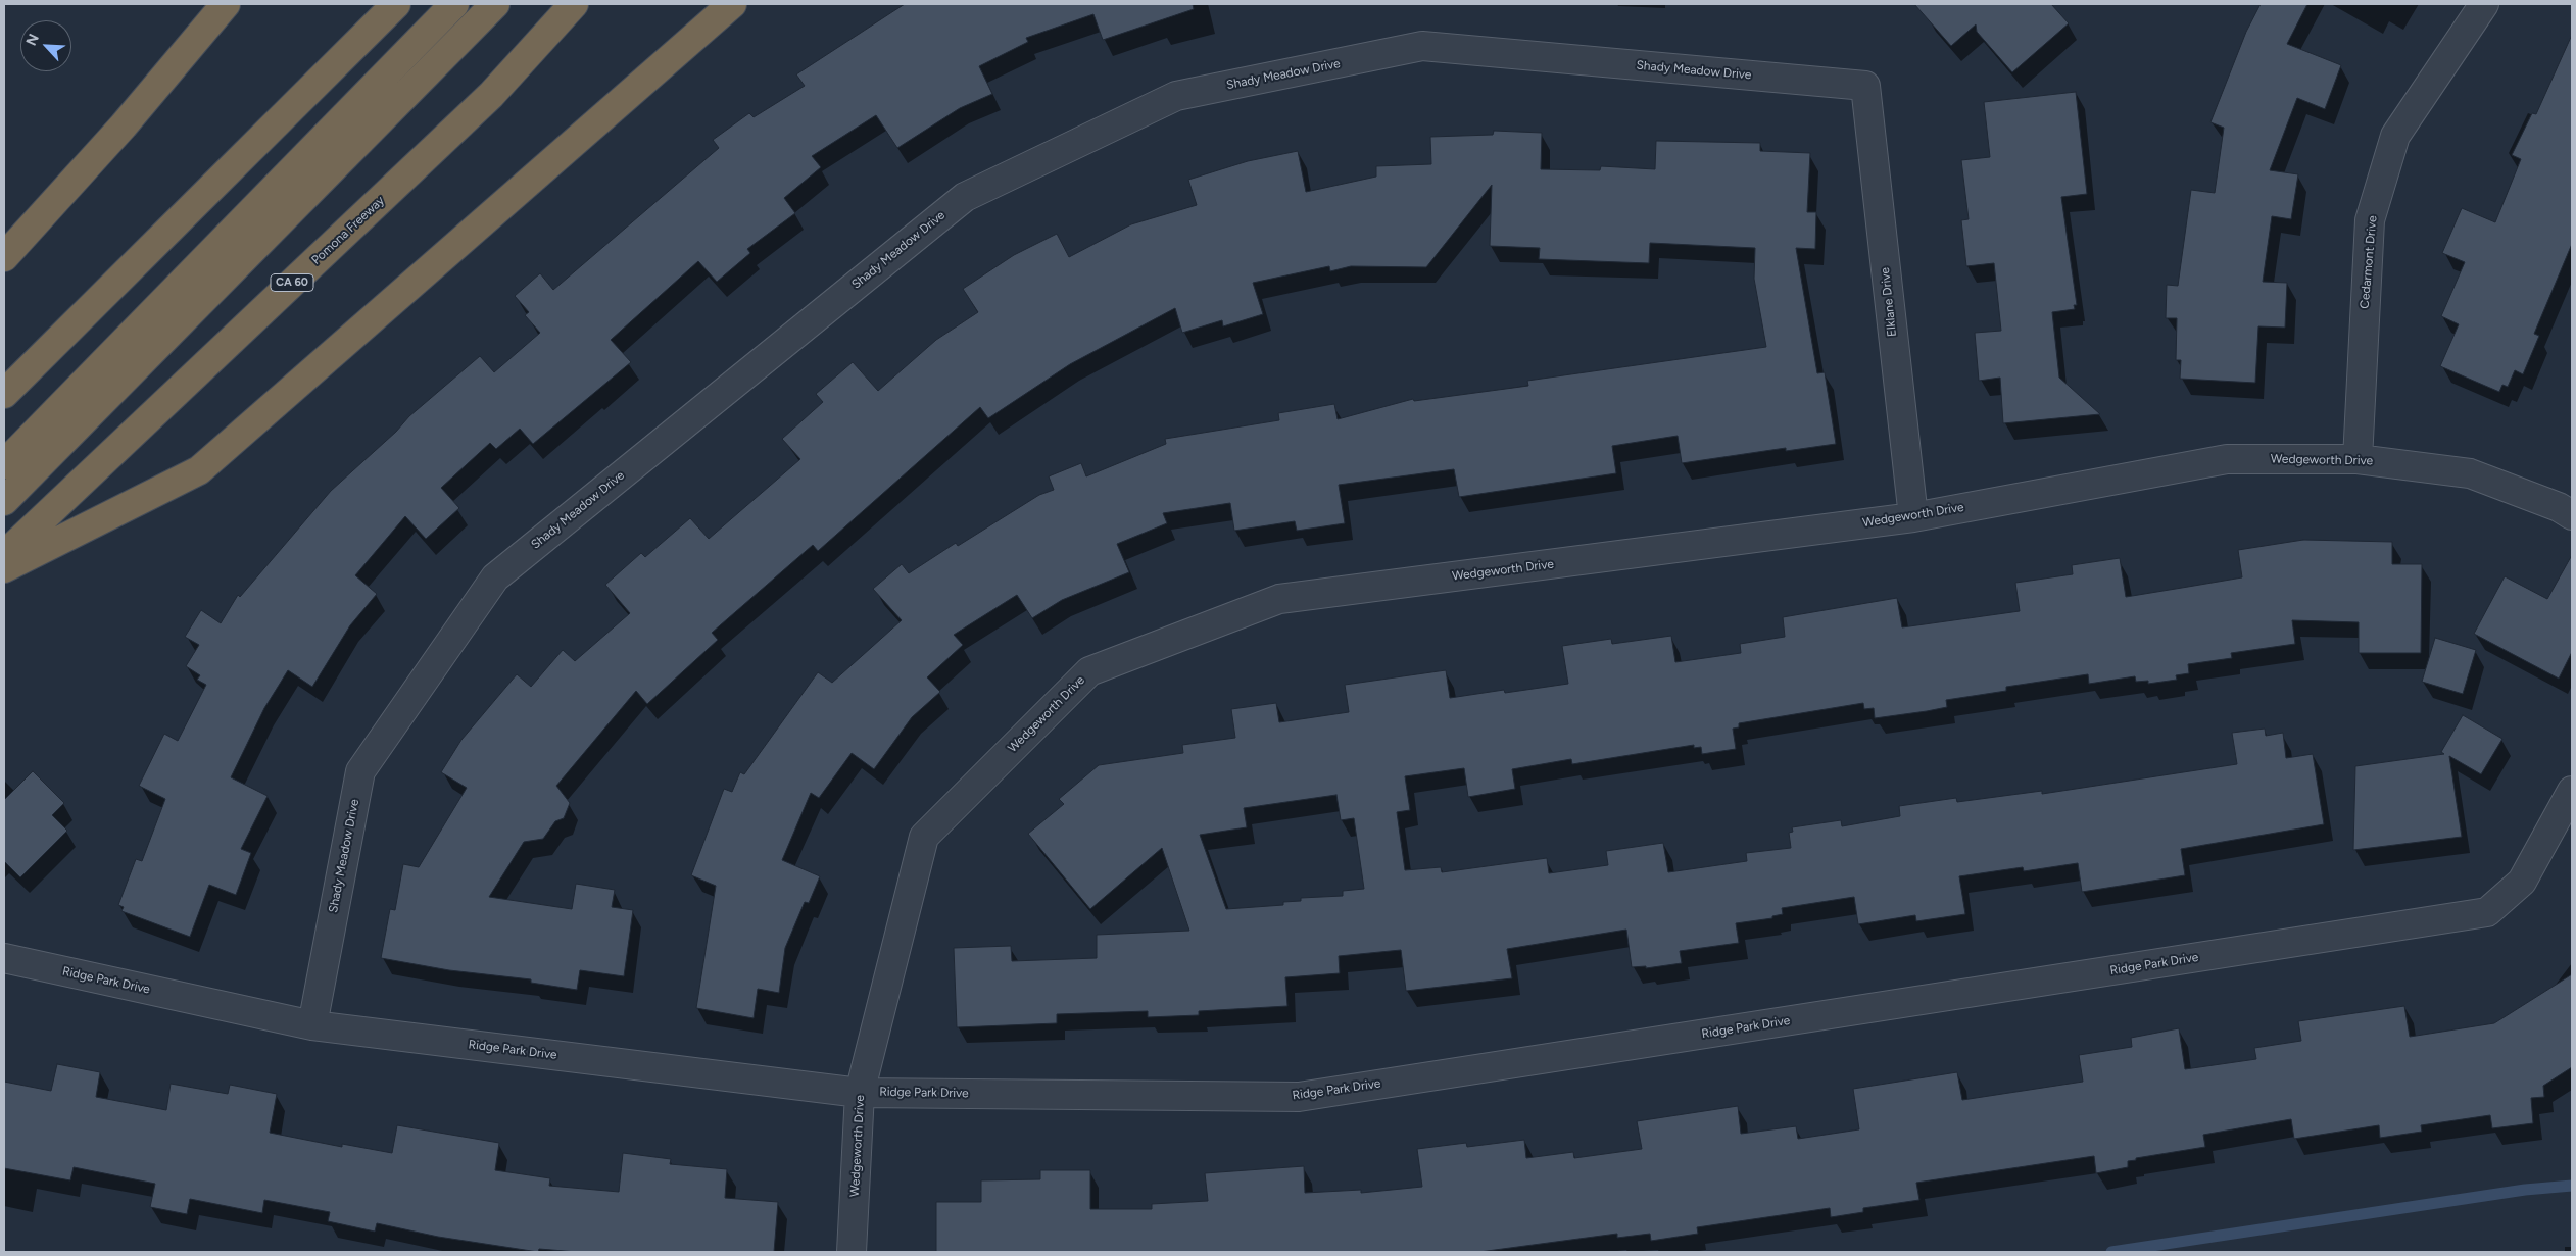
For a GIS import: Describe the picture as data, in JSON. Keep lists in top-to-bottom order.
{
  "streets": {
    "highway": ["Pomona Freeway", "CA 60"],
    "street": [
      "Shady Meadow Drive",
      "Cedarmont Drive",
      "Elklane Drive",
      "Wedgeworth Drive",
      "Ridge Park Drive"
    ]
  },
  "crossings": [
    ["Shady Meadow Drive", "Elklane Drive"],
    ["Shady Meadow Drive", "Ridge Park Drive"],
    ["Cedarmont Drive", "Wedgeworth Drive"],
    ["Elklane Drive", "Wedgeworth Drive"],
    ["Wedgeworth Drive", "Ridge Park Drive"]
  ],
  "north": "top left"
}
